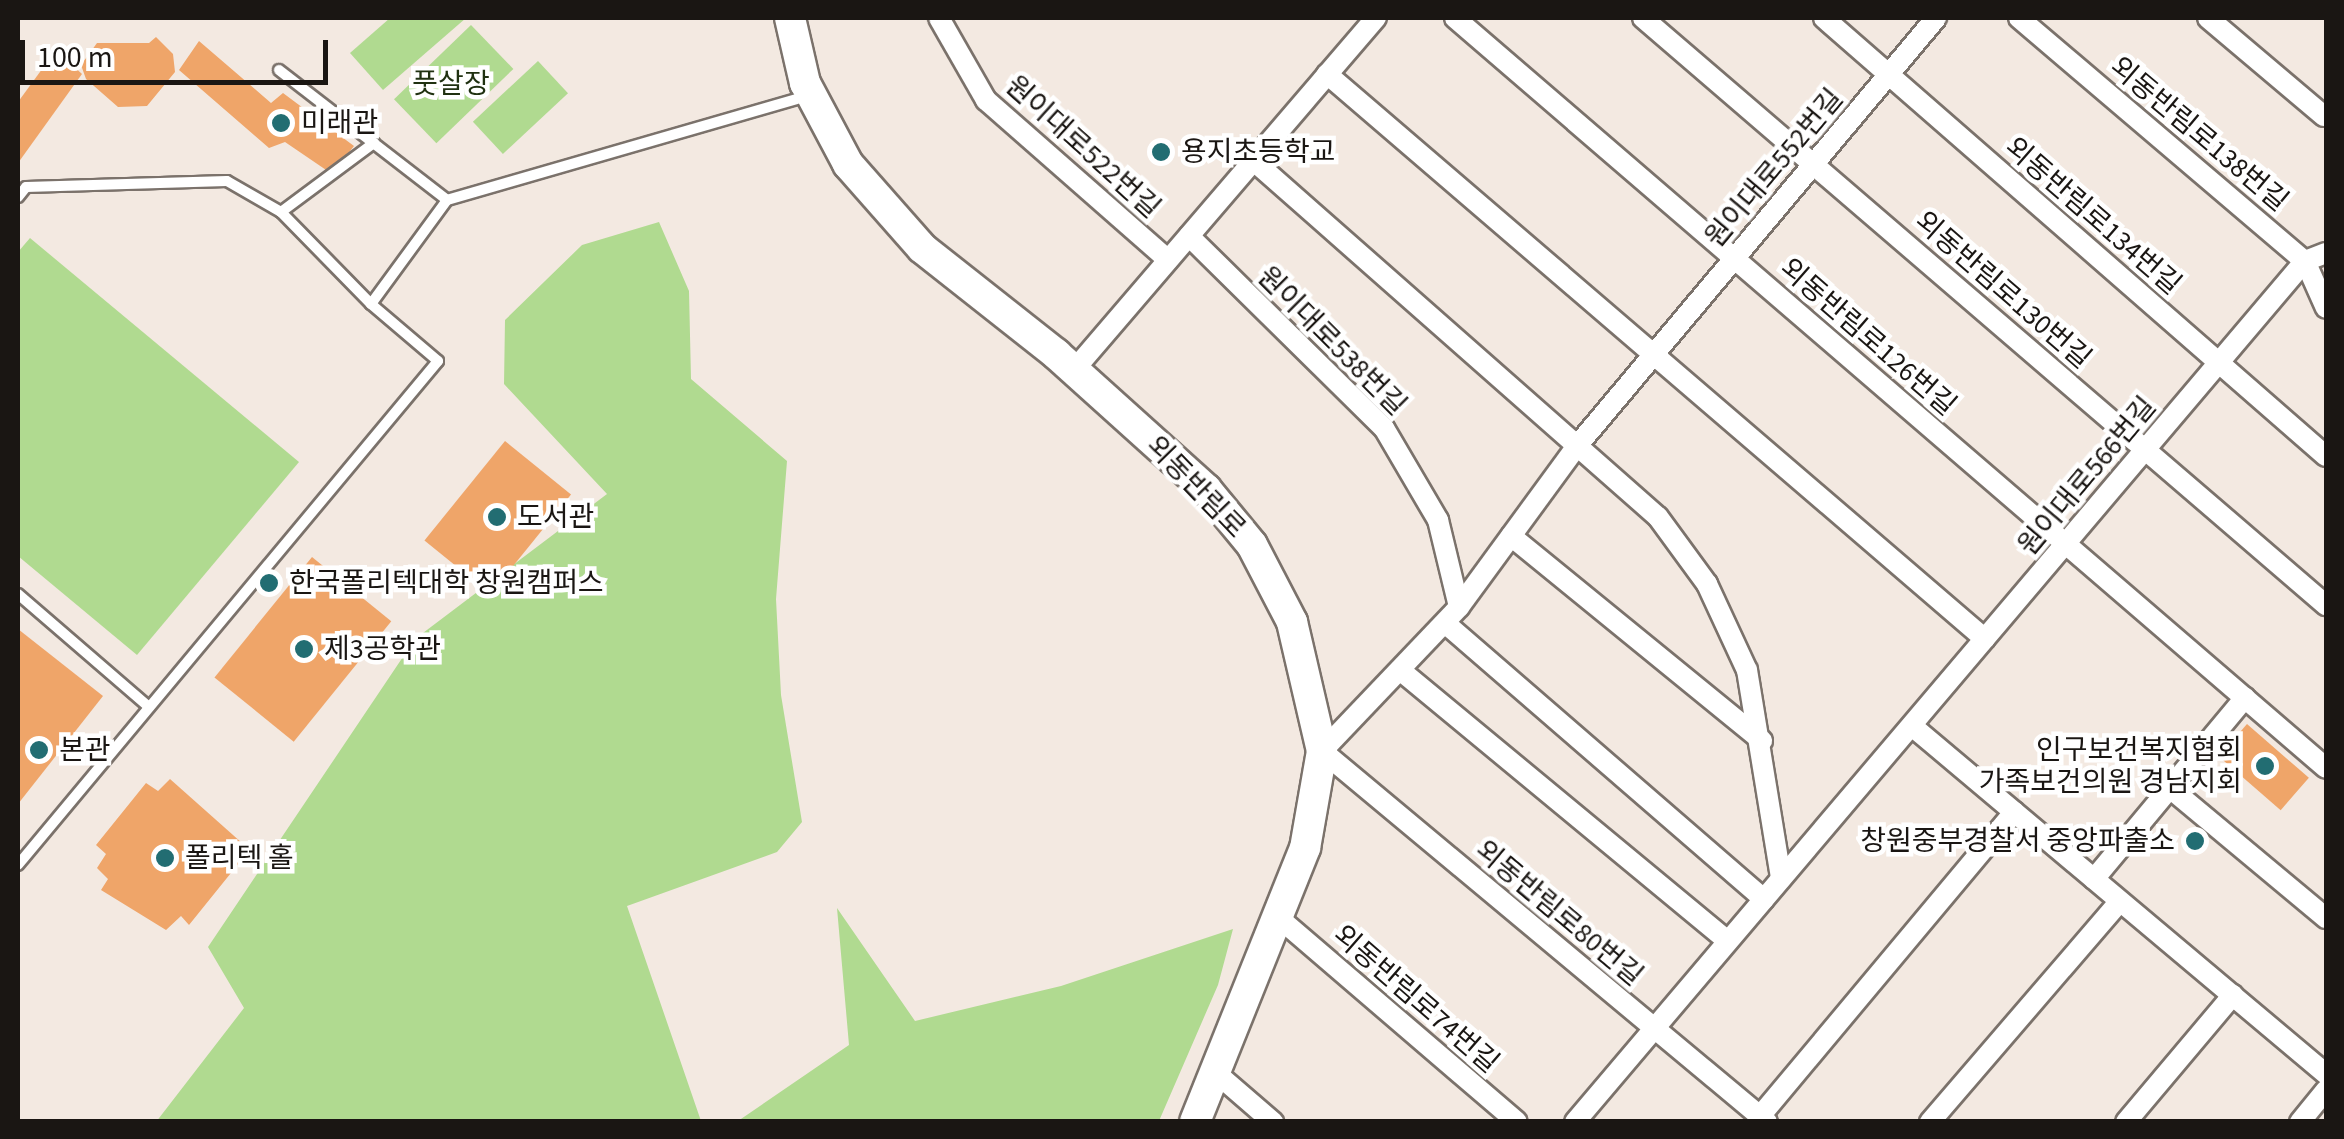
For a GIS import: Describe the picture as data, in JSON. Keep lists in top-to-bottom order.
{
  "streets": {
    "main road": ["외동반림로"],
    "street": [
      "외동반림로138번길",
      "원이대로522번길",
      "원이대로552번길",
      "외동반림로134번길",
      "외동반림로130번길",
      "외동반림로126번길",
      "원이대로538번길",
      "원이대로566번길",
      "외동반림로80번길",
      "외동반림로74번길"
    ]
  },
  "crossings": [
    ["외동반림로138번길", "원이대로566번길"],
    ["원이대로552번길", "외동반림로134번길"],
    ["원이대로552번길", "외동반림로130번길"],
    ["원이대로552번길", "외동반림로126번길"],
    ["원이대로552번길", "원이대로538번길"],
    ["원이대로552번길", "외동반림로"],
    ["원이대로552번길", "외동반림로80번길"],
    ["외동반림로134번길", "원이대로566번길"],
    ["외동반림로130번길", "원이대로566번길"],
    ["외동반림로126번길", "원이대로566번길"],
    ["원이대로566번길", "외동반림로80번길"],
    ["외동반림로", "외동반림로80번길"],
    ["외동반림로", "외동반림로74번길"]
  ],
  "parks": ["풋살장"],
  "places": [
    "미래관",
    "용지초등학교",
    "도서관",
    "한국폴리텍대학 창원캠퍼스",
    "제3공학관",
    "본관",
    "인구보건복지협회 가족보건의원 경남지회",
    "창원중부경찰서 중앙파출소",
    "폴리텍 홀"
  ],
  "scale_bar": "100 m"
}
